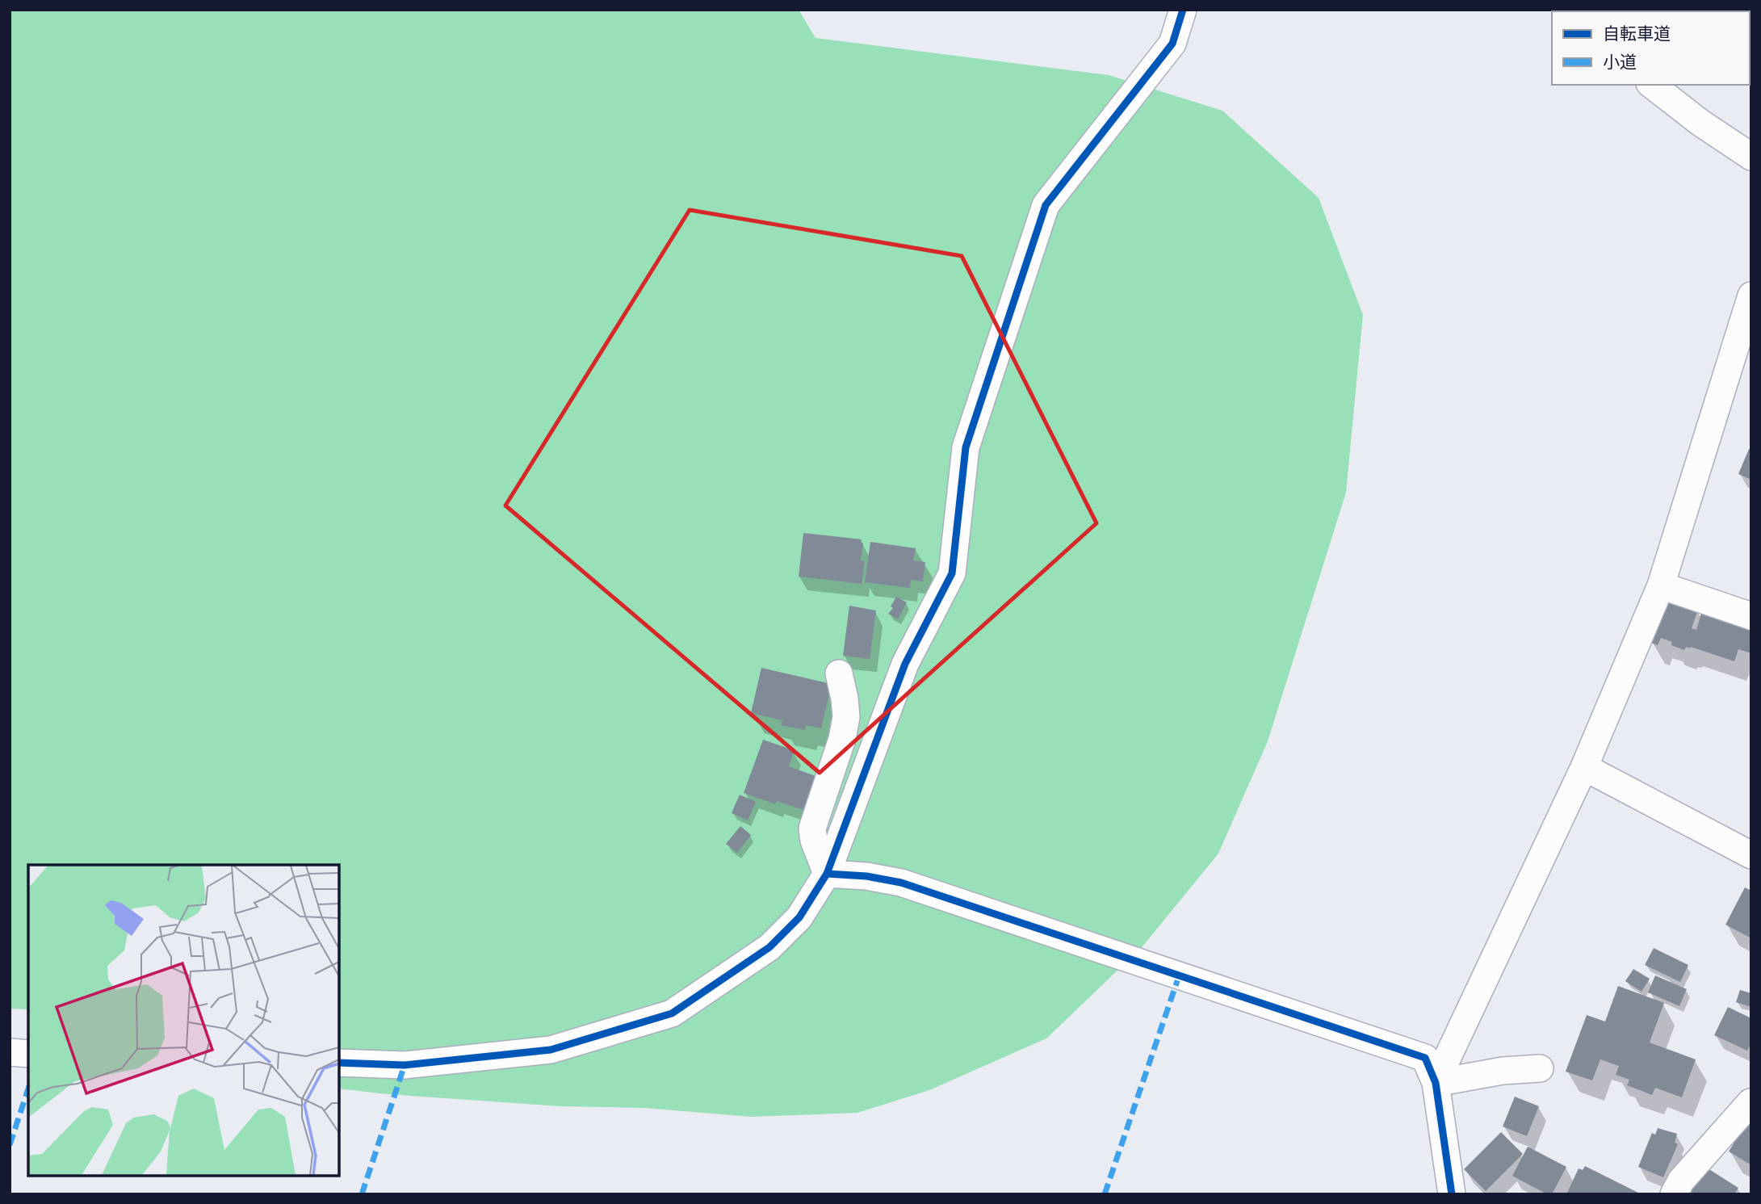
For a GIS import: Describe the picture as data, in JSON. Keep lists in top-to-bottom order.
{
  "legend": ["自転車道", "小道"]
}
